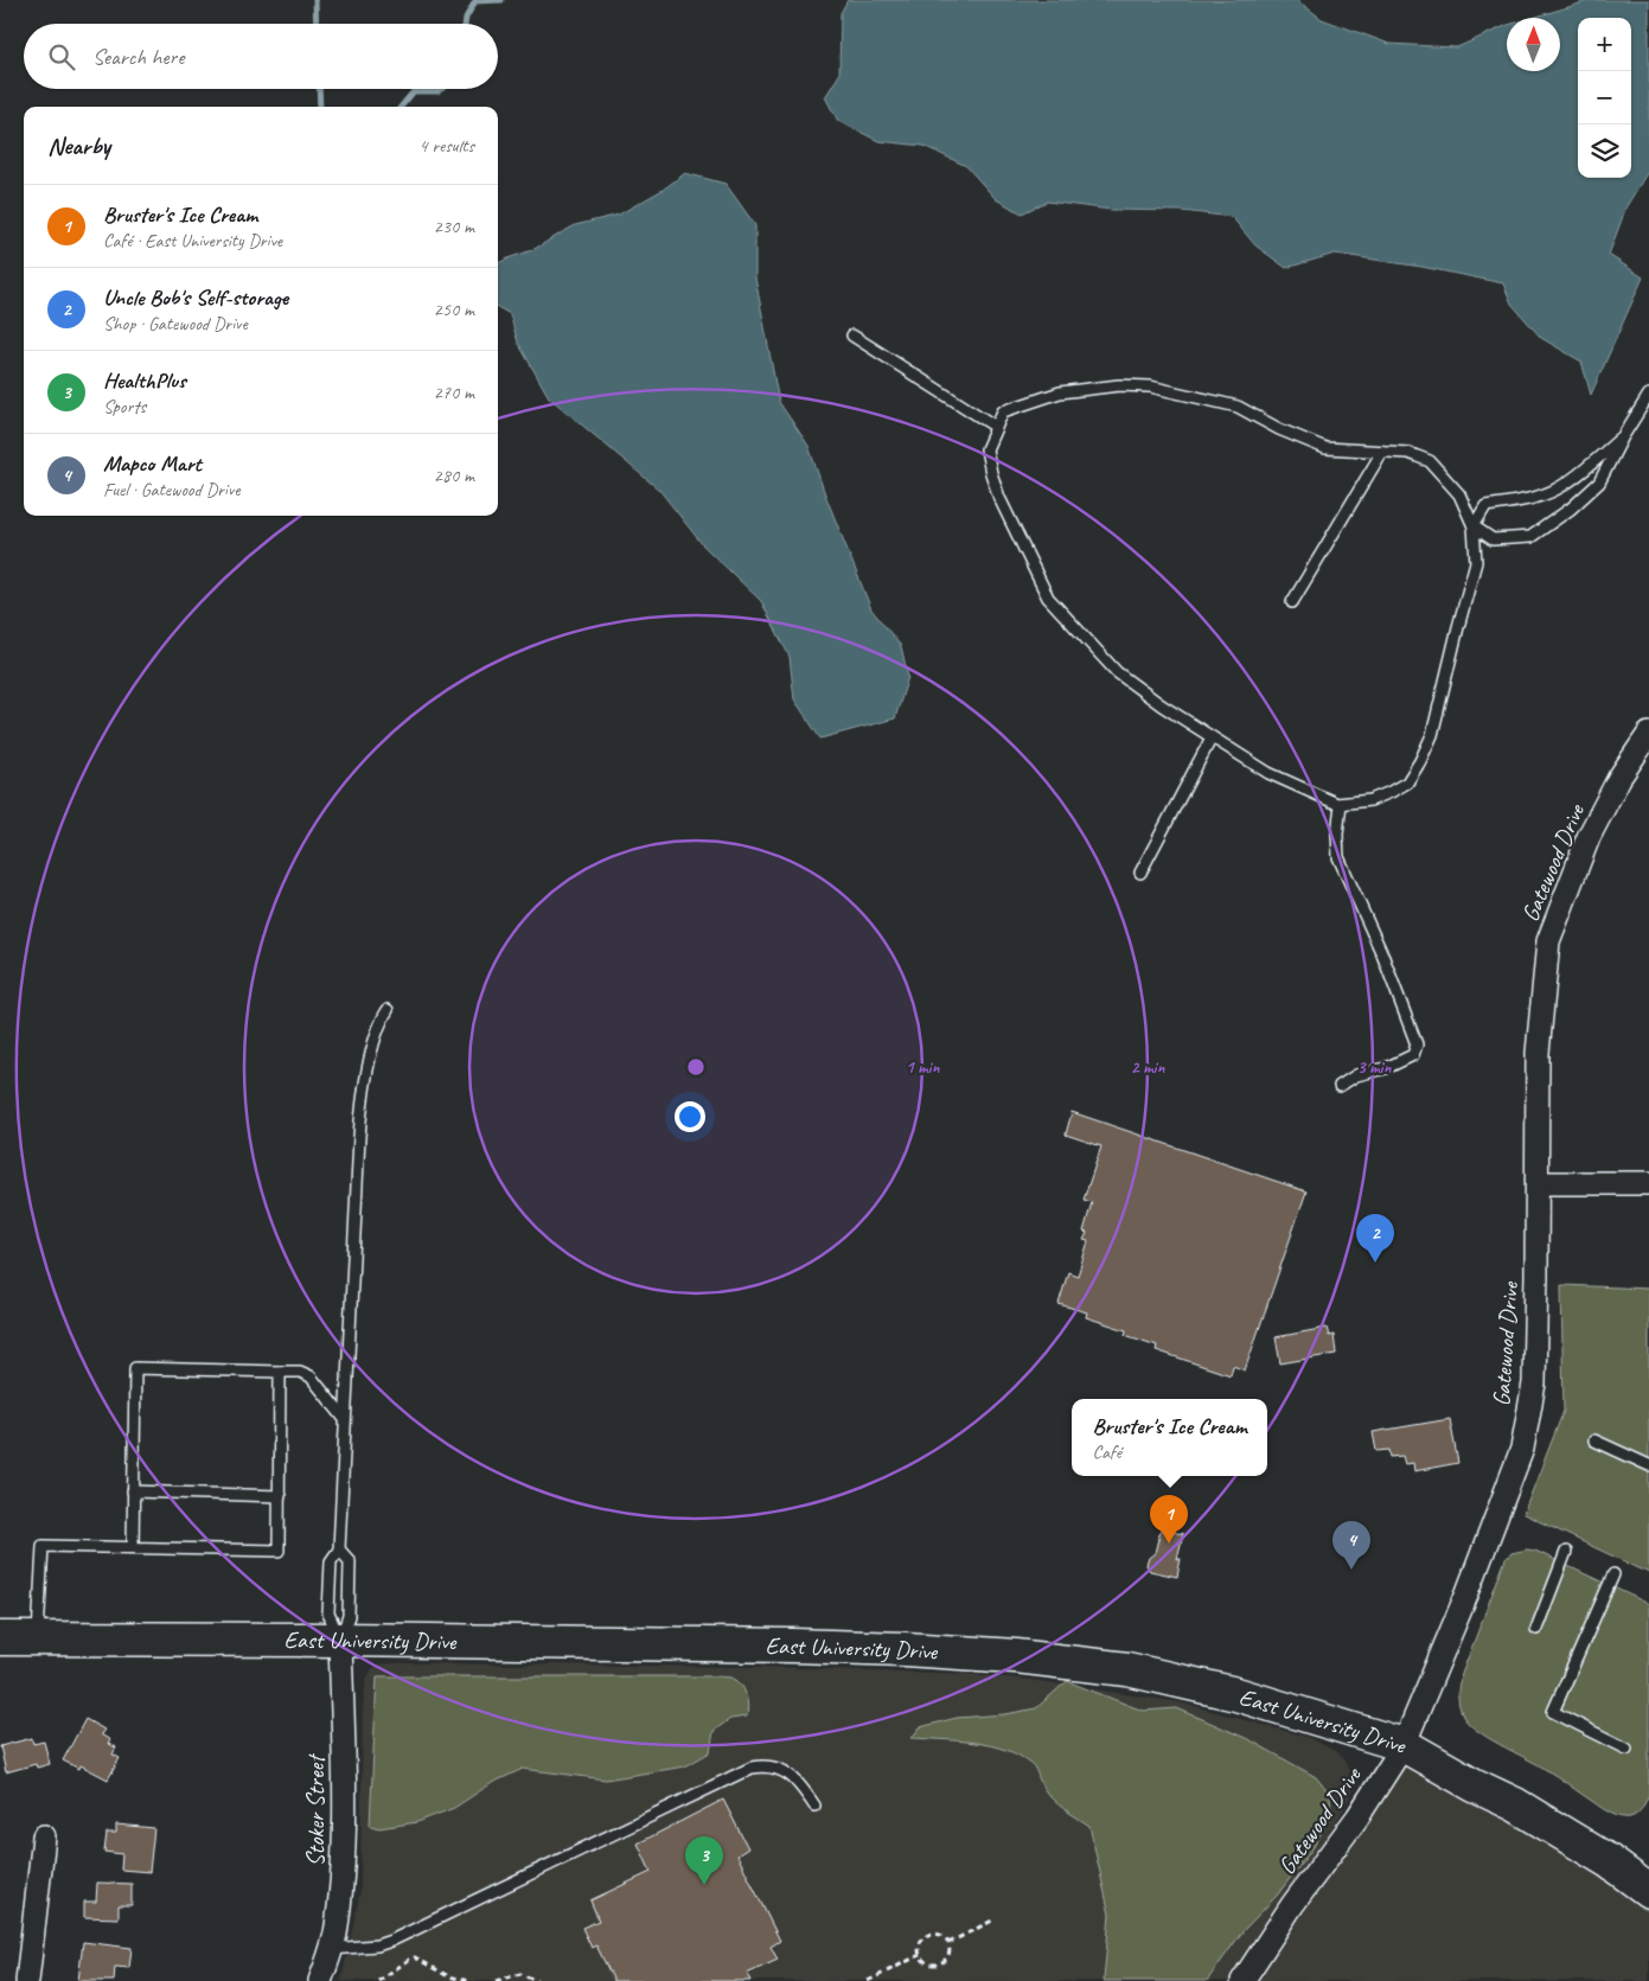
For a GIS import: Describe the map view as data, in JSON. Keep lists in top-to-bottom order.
{
  "streets": {
    "main road": ["East University Drive"],
    "street": ["Gatewood Drive", "Stoker Street"]
  },
  "crossings": [
    ["Gatewood Drive", "East University Drive"],
    ["East University Drive", "Stoker Street"]
  ],
  "north": "top",
  "page": {
    "map_buttons": ["+", "−"],
    "search": "Search here",
    "heading": ["Nearby", "4 results"],
    "list": [
      {
        "mark": "1",
        "name": "Bruster's Ice Cream",
        "note": "Café · East University Drive",
        "value": "230 m"
      },
      {
        "mark": "2",
        "name": "Uncle Bob's Self-storage",
        "note": "Shop · Gatewood Drive",
        "value": "250 m"
      },
      {
        "mark": "3",
        "name": "HealthPlus",
        "note": "Sports",
        "value": "270 m"
      },
      {
        "mark": "4",
        "name": "Mapco Mart",
        "note": "Fuel · Gatewood Drive",
        "value": "280 m"
      }
    ],
    "pins": [
      "2",
      "1",
      "4",
      "3"
    ],
    "popup": ["Bruster's Ice Cream", "Café"]
  },
  "rings": ["1 min", "2 min", "3 min"]
}
